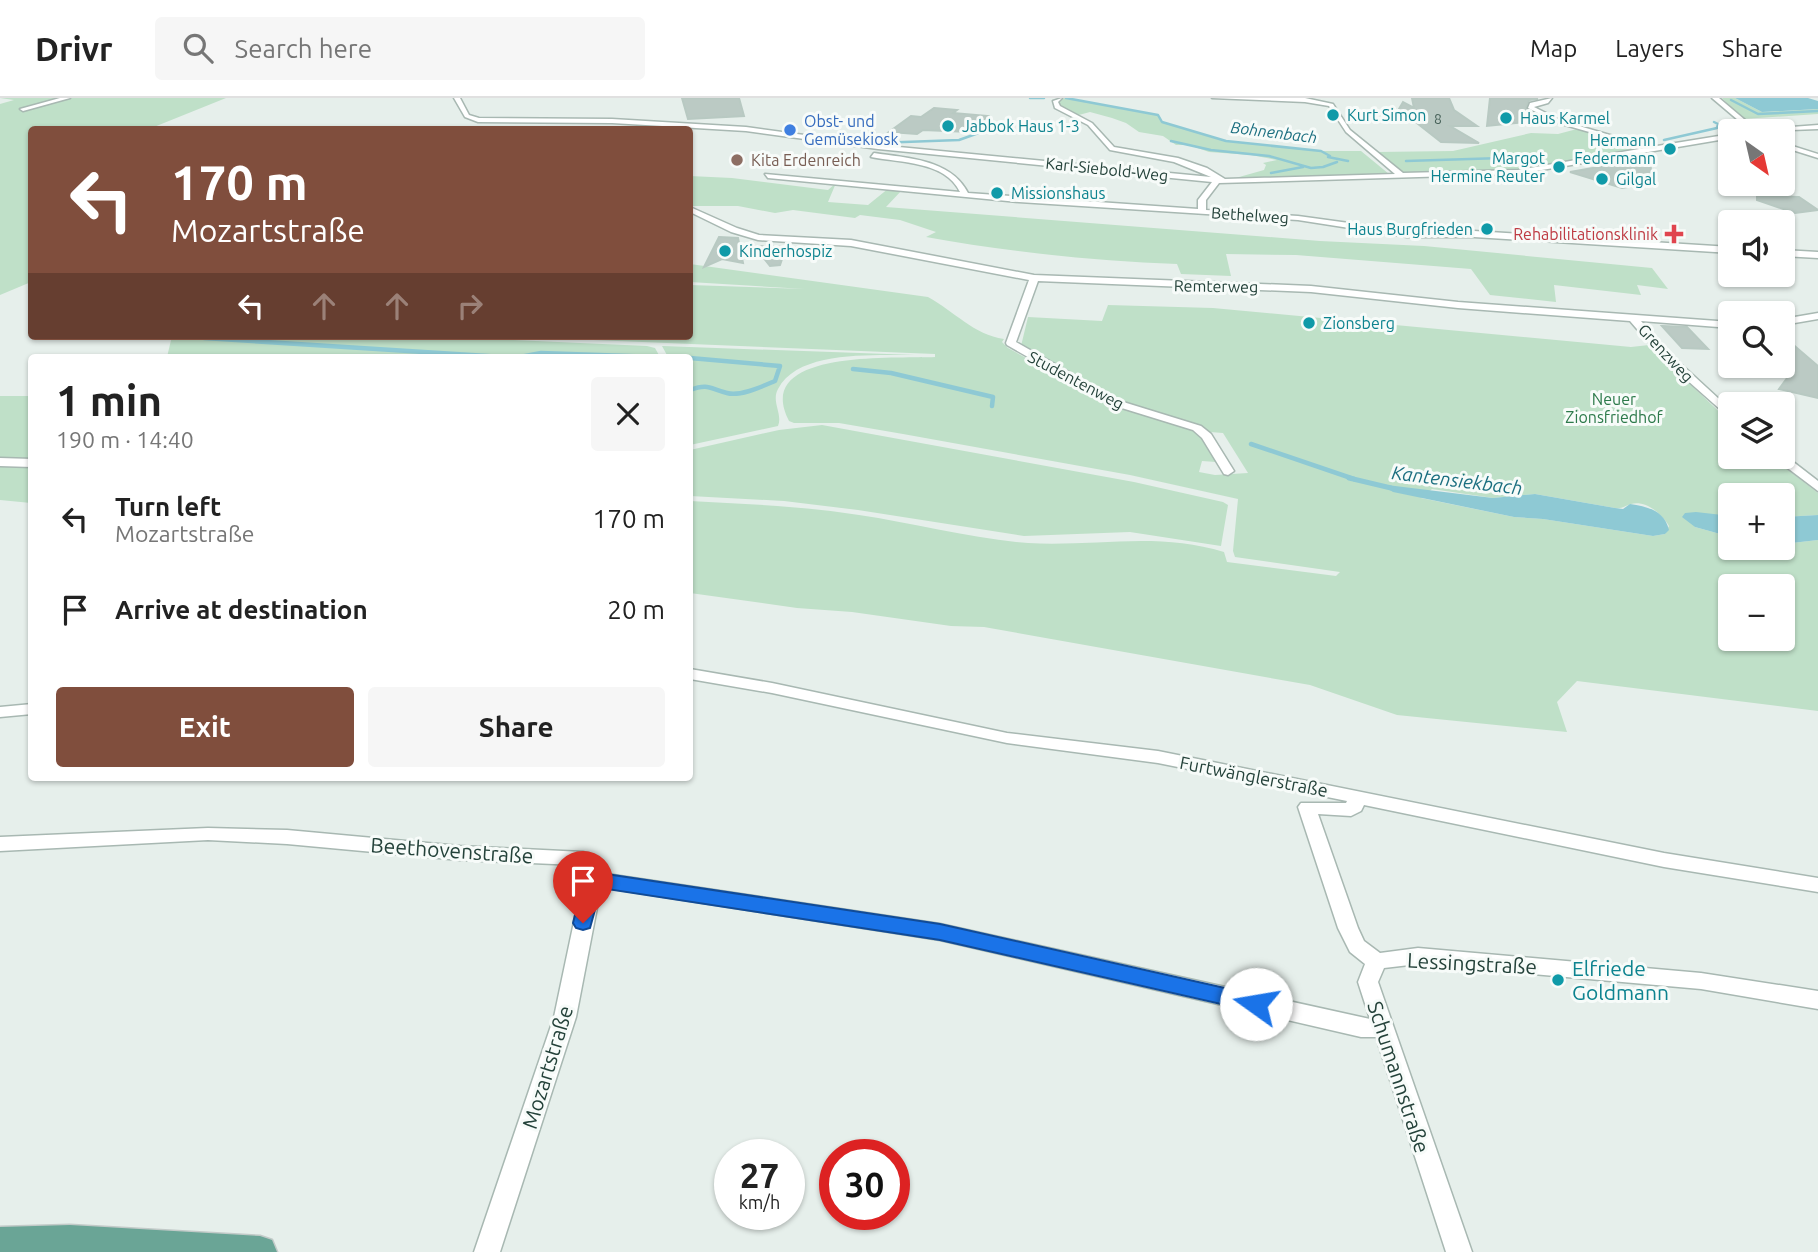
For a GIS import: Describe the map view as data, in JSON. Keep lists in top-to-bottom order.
{
  "streets": {
    "street": [
      "Karl-Siebold-Weg",
      "Bethelweg",
      "Remterweg",
      "Grenzweg",
      "Studentenweg",
      "Furtwänglerstraße",
      "Beethovenstraße",
      "Lessingstraße",
      "Mozartstraße",
      "Schumannstraße"
    ]
  },
  "crossings": [
    ["Remterweg", "Grenzweg"],
    ["Remterweg", "Studentenweg"],
    ["Beethovenstraße", "Mozartstraße"],
    ["Lessingstraße", "Schumannstraße"]
  ],
  "water": ["Bohnenbach", "Kantensiekbach"],
  "parks": ["Neuer Zionsfriedhof"],
  "places": {
    "other": [
      "Kurt Simon",
      "Haus Karmel",
      "Jabbok Haus 1-3",
      "Obst- und Gemüsekiosk",
      "Hermann Federmann",
      "Kita Erdenreich",
      "Margot Hermine Reuter",
      "Gilgal",
      "Missionshaus",
      "Haus Burgfrieden",
      "Kinderhospiz",
      "Zionsberg",
      "Elfriede Goldmann"
    ],
    "health": ["Rehabilitationsklinik"]
  },
  "house_numbers": ["8"],
  "north": "bottom right",
  "page": {
    "header": "Drivr",
    "search": "Search here",
    "nav": ["Map", "Layers", "Share"],
    "map_buttons": ["+", "−"],
    "turn": ["170 m", "Mozartstraße"],
    "heading": ["1 min", "190 m · 14:40"],
    "list": [
      {
        "name": "Turn left",
        "note": "Mozartstraße",
        "value": "170 m"
      },
      {
        "name": "Arrive at destination",
        "value": "20 m"
      }
    ],
    "buttons": ["Exit", "Share"],
    "speed": "27 km/h",
    "limit": "30"
  }
}
